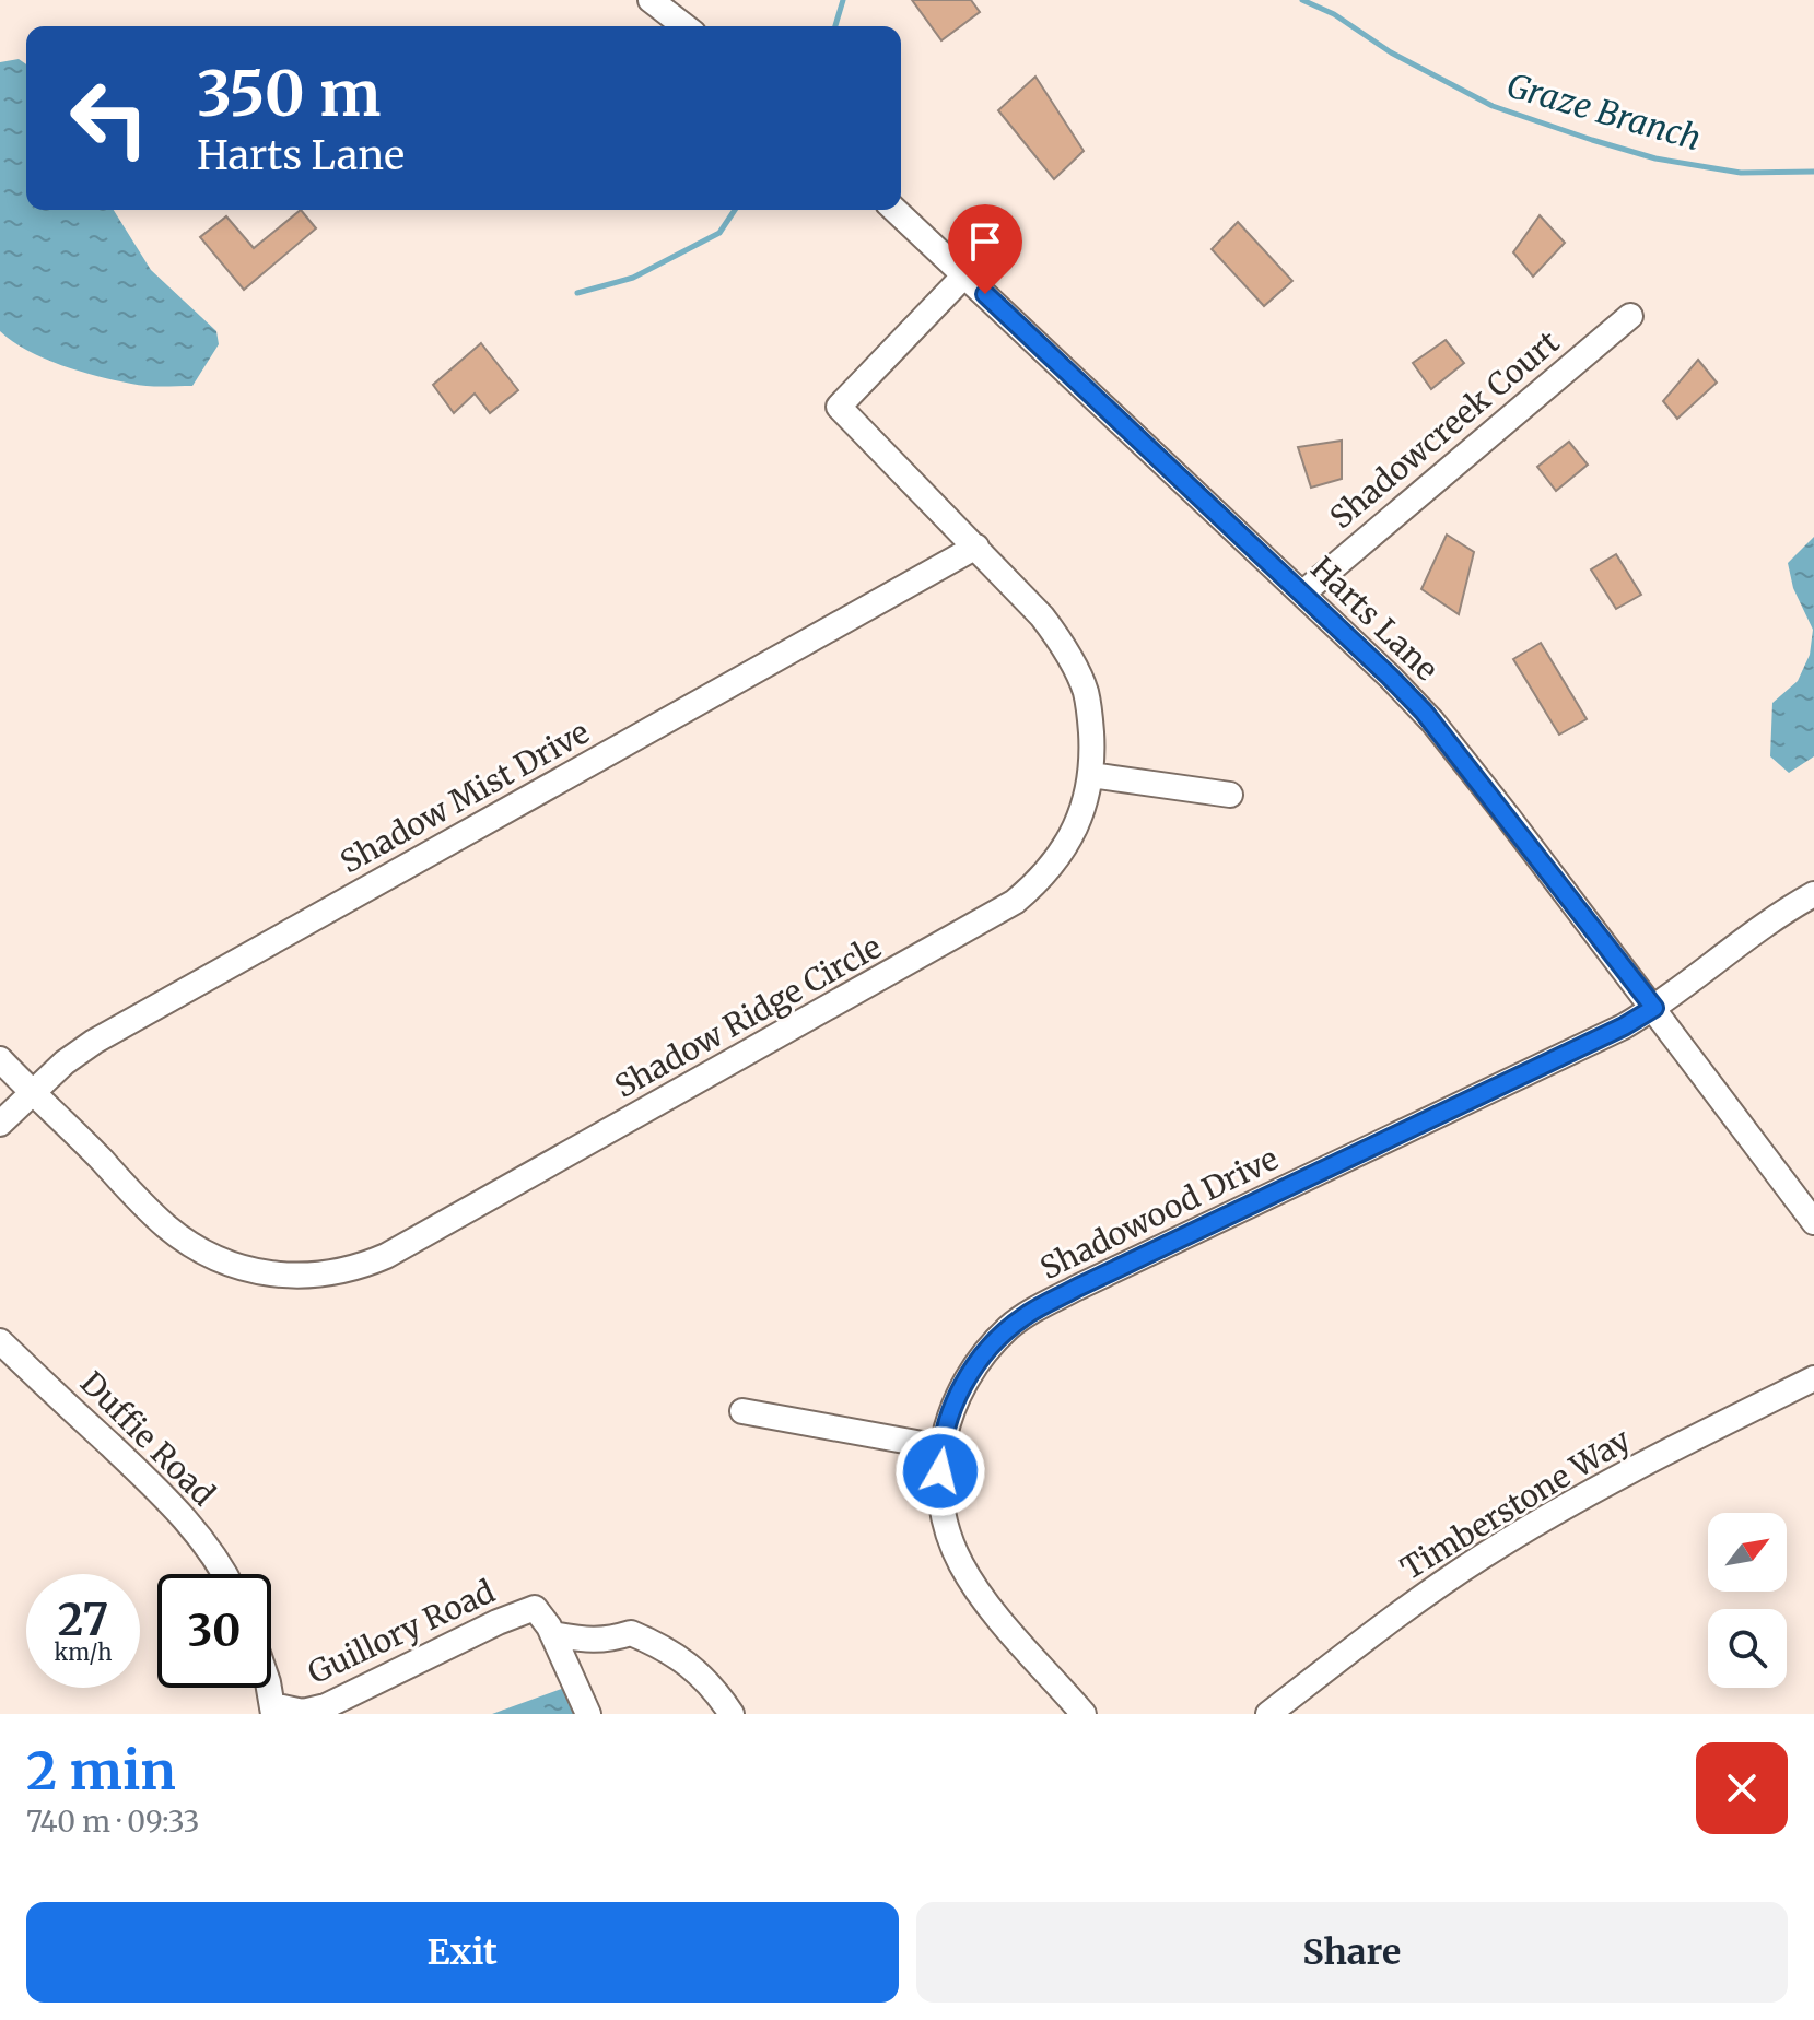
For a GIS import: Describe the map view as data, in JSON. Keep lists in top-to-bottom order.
{
  "streets": {
    "street": [
      "Shadowcreek Court",
      "Harts Lane",
      "Shadow Mist Drive",
      "Shadow Ridge Circle",
      "Shadowood Drive",
      "Duffie Road",
      "Timberstone Way",
      "Guillory Road"
    ]
  },
  "crossings": [
    ["Shadowcreek Court", "Harts Lane"],
    ["Harts Lane", "Shadow Ridge Circle"],
    ["Harts Lane", "Shadowood Drive"],
    ["Shadow Mist Drive", "Shadow Ridge Circle"]
  ],
  "water": ["Graze Branch"],
  "north": "top right",
  "page": {
    "turn": ["350 m", "Harts Lane"],
    "speed": "27 km/h",
    "limit": "30",
    "heading": ["2 min", "740 m · 09:33"],
    "buttons": ["Exit", "Share"]
  }
}
